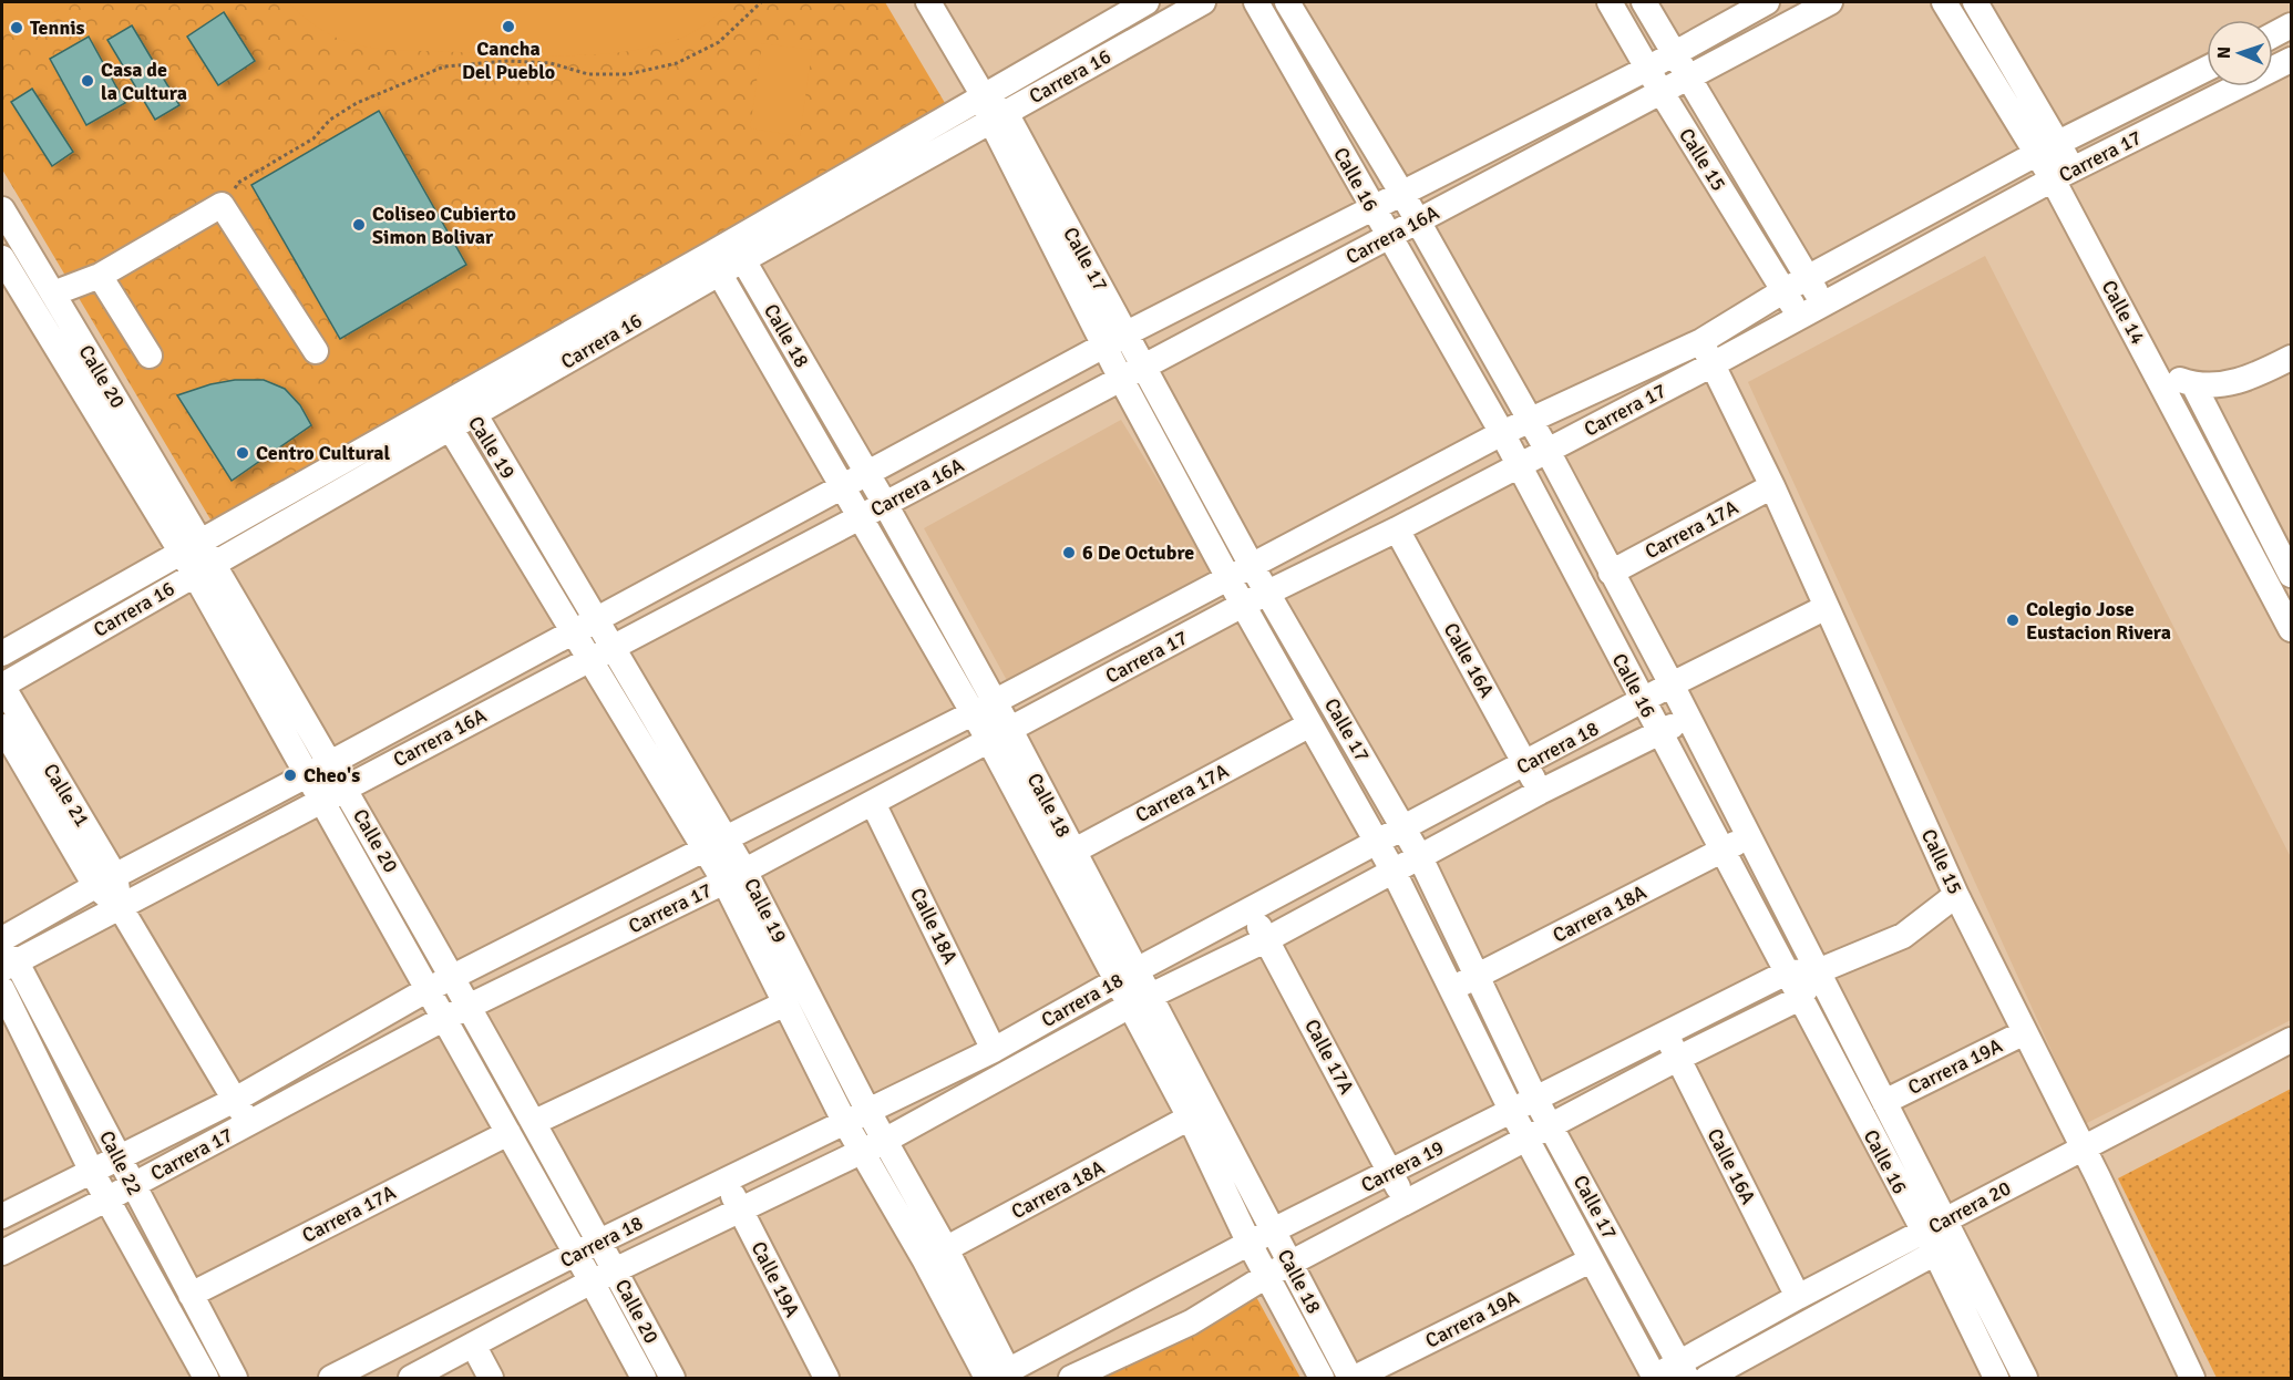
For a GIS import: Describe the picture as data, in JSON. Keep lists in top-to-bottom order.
{
  "streets": {
    "street": [
      "Carrera 16",
      "Carrera 17",
      "Calle 15",
      "Calle 16",
      "Carrera 16A",
      "Calle 17",
      "Calle 14",
      "Calle 18",
      "Calle 20",
      "Calle 19",
      "Carrera 17A",
      "Calle 16A",
      "Carrera 18",
      "Calle 21",
      "Carrera 18A",
      "Calle 18A",
      "Calle 17A",
      "Carrera 19A",
      "Calle 22",
      "Carrera 19",
      "Carrera 20",
      "Calle 19A"
    ]
  },
  "crossings": [
    ["Carrera 16", "Calle 17"],
    ["Carrera 16", "Calle 18"],
    ["Carrera 16", "Calle 20"],
    ["Carrera 16", "Calle 19"],
    ["Carrera 16", "Calle 21"],
    ["Carrera 17", "Calle 15"],
    ["Carrera 17", "Calle 16"],
    ["Carrera 17", "Calle 17"],
    ["Carrera 17", "Calle 14"],
    ["Carrera 17", "Calle 18"],
    ["Carrera 17", "Calle 20"],
    ["Carrera 17", "Calle 19"],
    ["Carrera 17", "Calle 16A"],
    ["Carrera 17", "Calle 21"],
    ["Carrera 17", "Calle 18A"],
    ["Carrera 17", "Calle 22"],
    ["Calle 15", "Carrera 16A"],
    ["Calle 15", "Carrera 17A"],
    ["Calle 15", "Carrera 18"],
    ["Calle 15", "Carrera 19A"],
    ["Calle 15", "Carrera 19"],
    ["Calle 15", "Carrera 20"],
    ["Calle 16", "Carrera 16A"],
    ["Calle 16", "Carrera 17A"],
    ["Calle 16", "Carrera 18"],
    ["Calle 16", "Carrera 18A"],
    ["Calle 16", "Carrera 19A"],
    ["Calle 16", "Carrera 19"],
    ["Calle 16", "Carrera 20"],
    ["Carrera 16A", "Calle 17"],
    ["Carrera 16A", "Calle 18"],
    ["Carrera 16A", "Calle 20"],
    ["Carrera 16A", "Calle 19"],
    ["Carrera 16A", "Calle 21"],
    ["Carrera 16A", "Calle 22"],
    ["Calle 17", "Carrera 17A"],
    ["Calle 17", "Carrera 18"],
    ["Calle 17", "Carrera 18A"],
    ["Calle 17", "Carrera 19A"],
    ["Calle 17", "Carrera 19"],
    ["Calle 17", "Carrera 20"],
    ["Calle 18", "Carrera 17A"],
    ["Calle 18", "Carrera 18"],
    ["Calle 18", "Carrera 18A"],
    ["Calle 18", "Carrera 19A"],
    ["Calle 18", "Carrera 19"],
    ["Calle 20", "Carrera 17A"],
    ["Calle 20", "Carrera 18"],
    ["Calle 19", "Carrera 18"],
    ["Calle 19", "Carrera 18A"],
    ["Calle 19", "Carrera 19"],
    ["Carrera 17A", "Calle 22"],
    ["Calle 16A", "Carrera 18"],
    ["Calle 16A", "Carrera 19"],
    ["Calle 16A", "Carrera 20"],
    ["Carrera 18", "Calle 18A"],
    ["Carrera 18", "Calle 17A"],
    ["Carrera 18", "Calle 19A"],
    ["Calle 17A", "Carrera 19"]
  ],
  "places": [
    "Cancha Del Pueblo",
    "Tennis",
    "Casa de la Cultura",
    "Coliseo Cubierto Simon Bolivar",
    "Centro Cultural",
    "6 De Octubre",
    "Colegio Jose Eustacion Rivera",
    "Cheo's"
  ],
  "north": "left"
}
